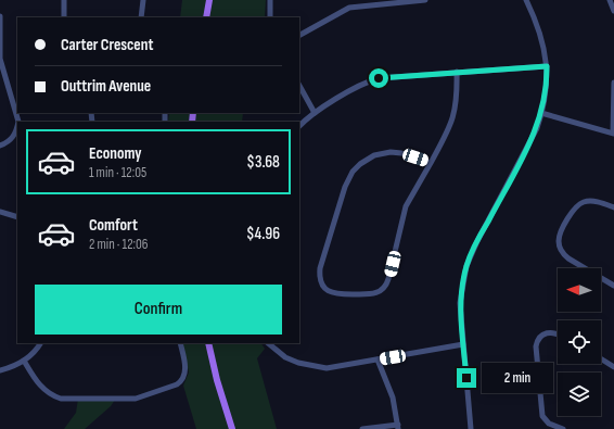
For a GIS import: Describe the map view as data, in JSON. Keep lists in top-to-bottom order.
{
  "north": "left",
  "page": {
    "banner": ["Carter Crescent", "Outtrim Avenue"],
    "list": [
      {
        "name": "Economy",
        "note": "1 min · 12:05",
        "value": "$3.68"
      },
      {
        "name": "Comfort",
        "note": "2 min · 12:06",
        "value": "$4.96"
      }
    ],
    "buttons": "Confirm",
    "bubble": "2 min"
  }
}
